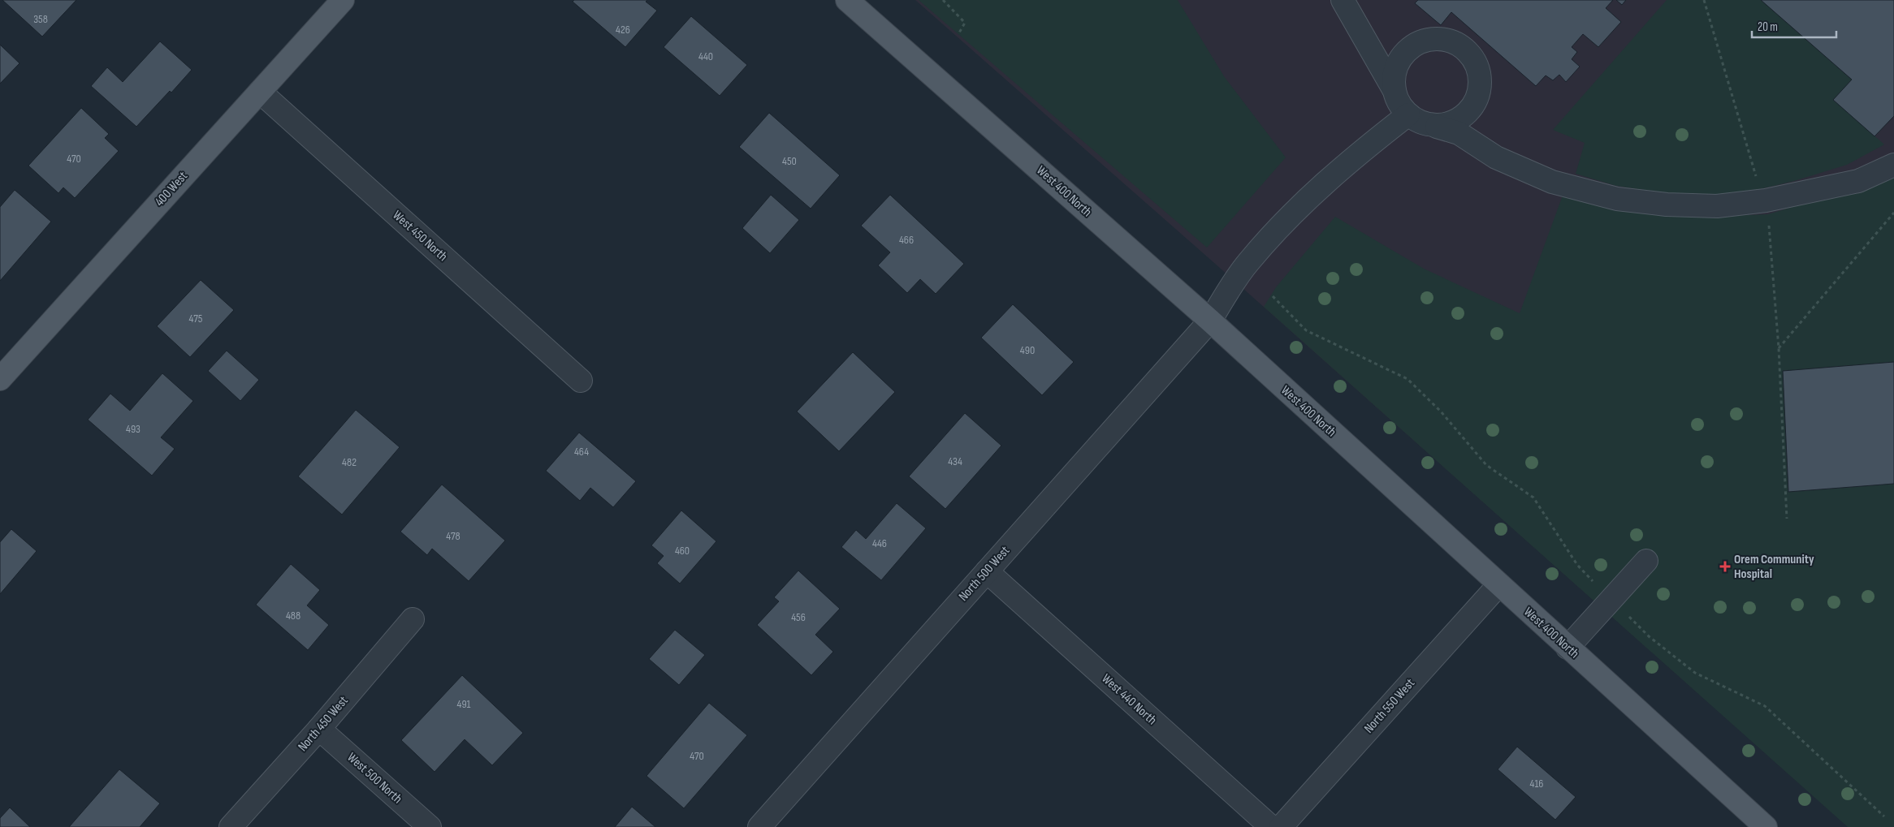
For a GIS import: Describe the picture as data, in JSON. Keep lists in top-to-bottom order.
{
  "streets": {
    "main road": ["400 West", "West 400 North"],
    "street": [
      "West 450 North",
      "North 500 West",
      "West 440 North",
      "North 550 West",
      "North 450 West",
      "West 500 North"
    ]
  },
  "crossings": [
    ["400 West", "West 450 North"],
    ["West 400 North", "North 500 West"],
    ["West 400 North", "North 550 West"],
    ["North 500 West", "West 440 North"],
    ["North 450 West", "West 500 North"]
  ],
  "places": {
    "health": ["Orem Community Hospital"]
  },
  "house_numbers": [
    "358",
    "426",
    "440",
    "470",
    "450",
    "466",
    "475",
    "490",
    "493",
    "464",
    "434",
    "482",
    "478",
    "446",
    "460",
    "488",
    "456",
    "491",
    "470",
    "416"
  ],
  "scale_bar": "20 m"
}
